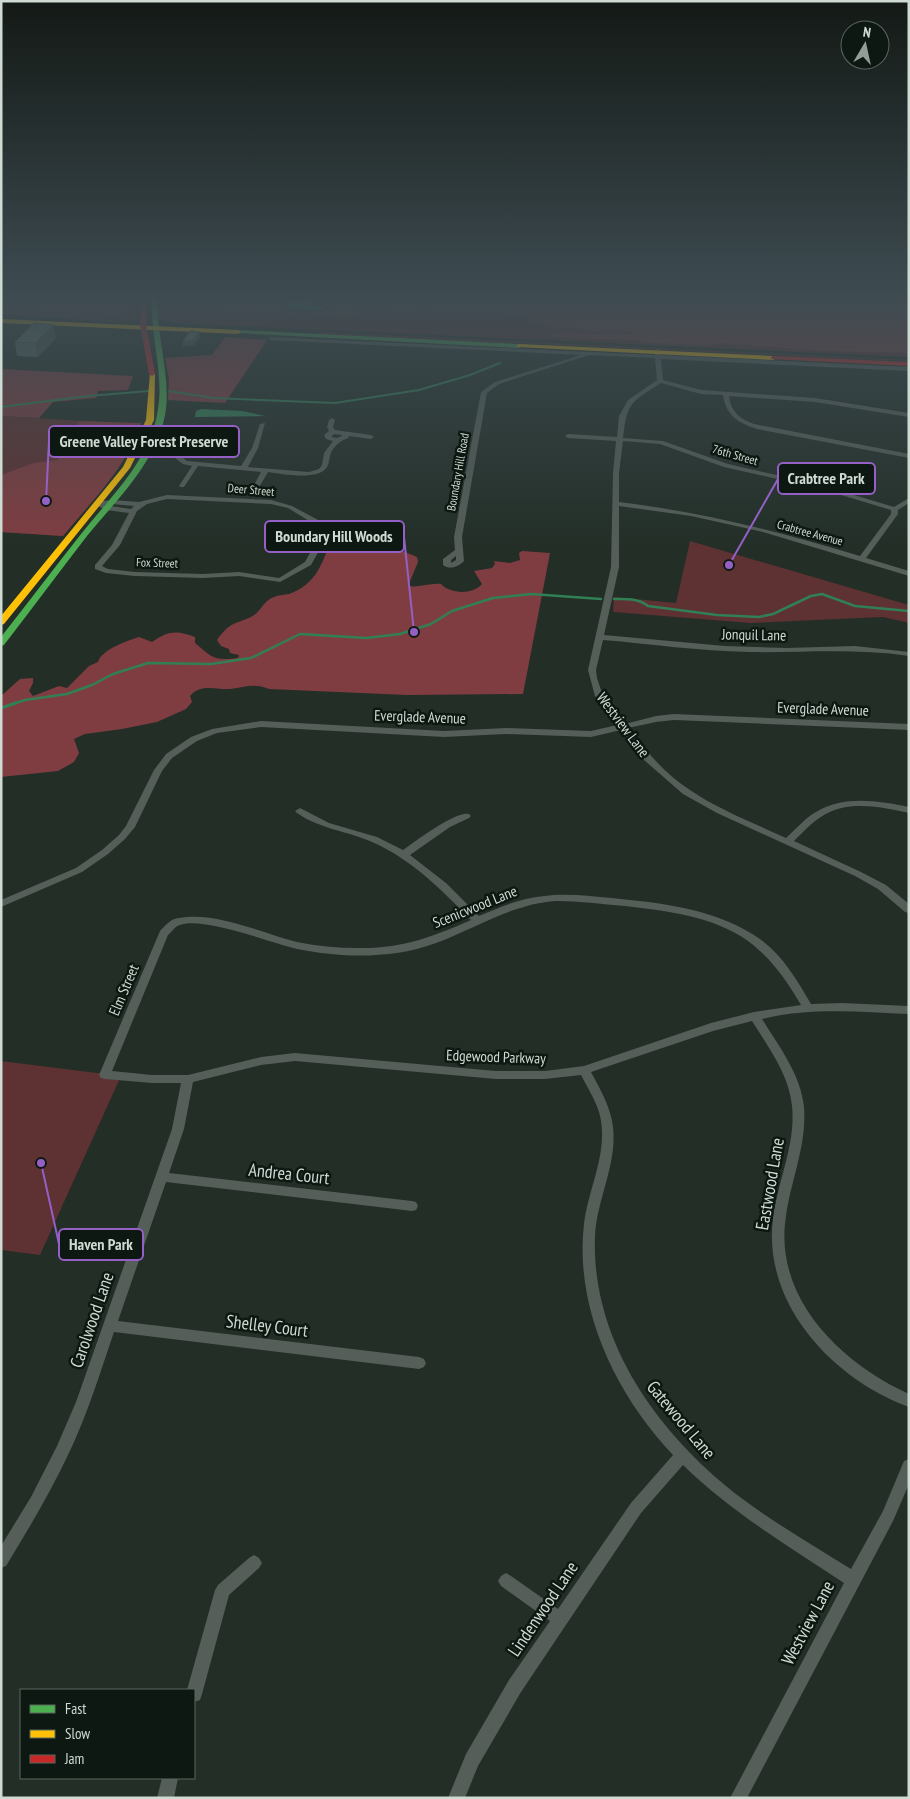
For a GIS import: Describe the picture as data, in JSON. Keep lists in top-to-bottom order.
{
  "streets": {
    "street": [
      "76th Street",
      "Boundary Hill Road",
      "Deer Street",
      "Crabtree Avenue",
      "Fox Street",
      "Jonquil Lane",
      "Everglade Avenue",
      "Westview Lane",
      "Scenicwood Lane",
      "Elm Street",
      "Edgewood Parkway",
      "Andrea Court",
      "Eastwood Lane",
      "Carolwood Lane",
      "Shelley Court",
      "Gatewood Lane",
      "Lindenwood Lane"
    ]
  },
  "crossings": [
    ["76th Street", "Westview Lane"],
    ["Deer Street", "Fox Street"],
    ["Crabtree Avenue", "Westview Lane"],
    ["Jonquil Lane", "Westview Lane"],
    ["Everglade Avenue", "Westview Lane"],
    ["Westview Lane", "Gatewood Lane"],
    ["Scenicwood Lane", "Elm Street"],
    ["Scenicwood Lane", "Edgewood Parkway"],
    ["Elm Street", "Edgewood Parkway"],
    ["Edgewood Parkway", "Eastwood Lane"],
    ["Edgewood Parkway", "Carolwood Lane"],
    ["Edgewood Parkway", "Gatewood Lane"],
    ["Andrea Court", "Carolwood Lane"],
    ["Carolwood Lane", "Shelley Court"],
    ["Gatewood Lane", "Lindenwood Lane"]
  ],
  "places": [
    "Greene Valley Forest Preserve",
    "Crabtree Park",
    "Boundary Hill Woods",
    "Haven Park"
  ],
  "legend": ["Fast", "Slow", "Jam"],
  "north": "top"
}
